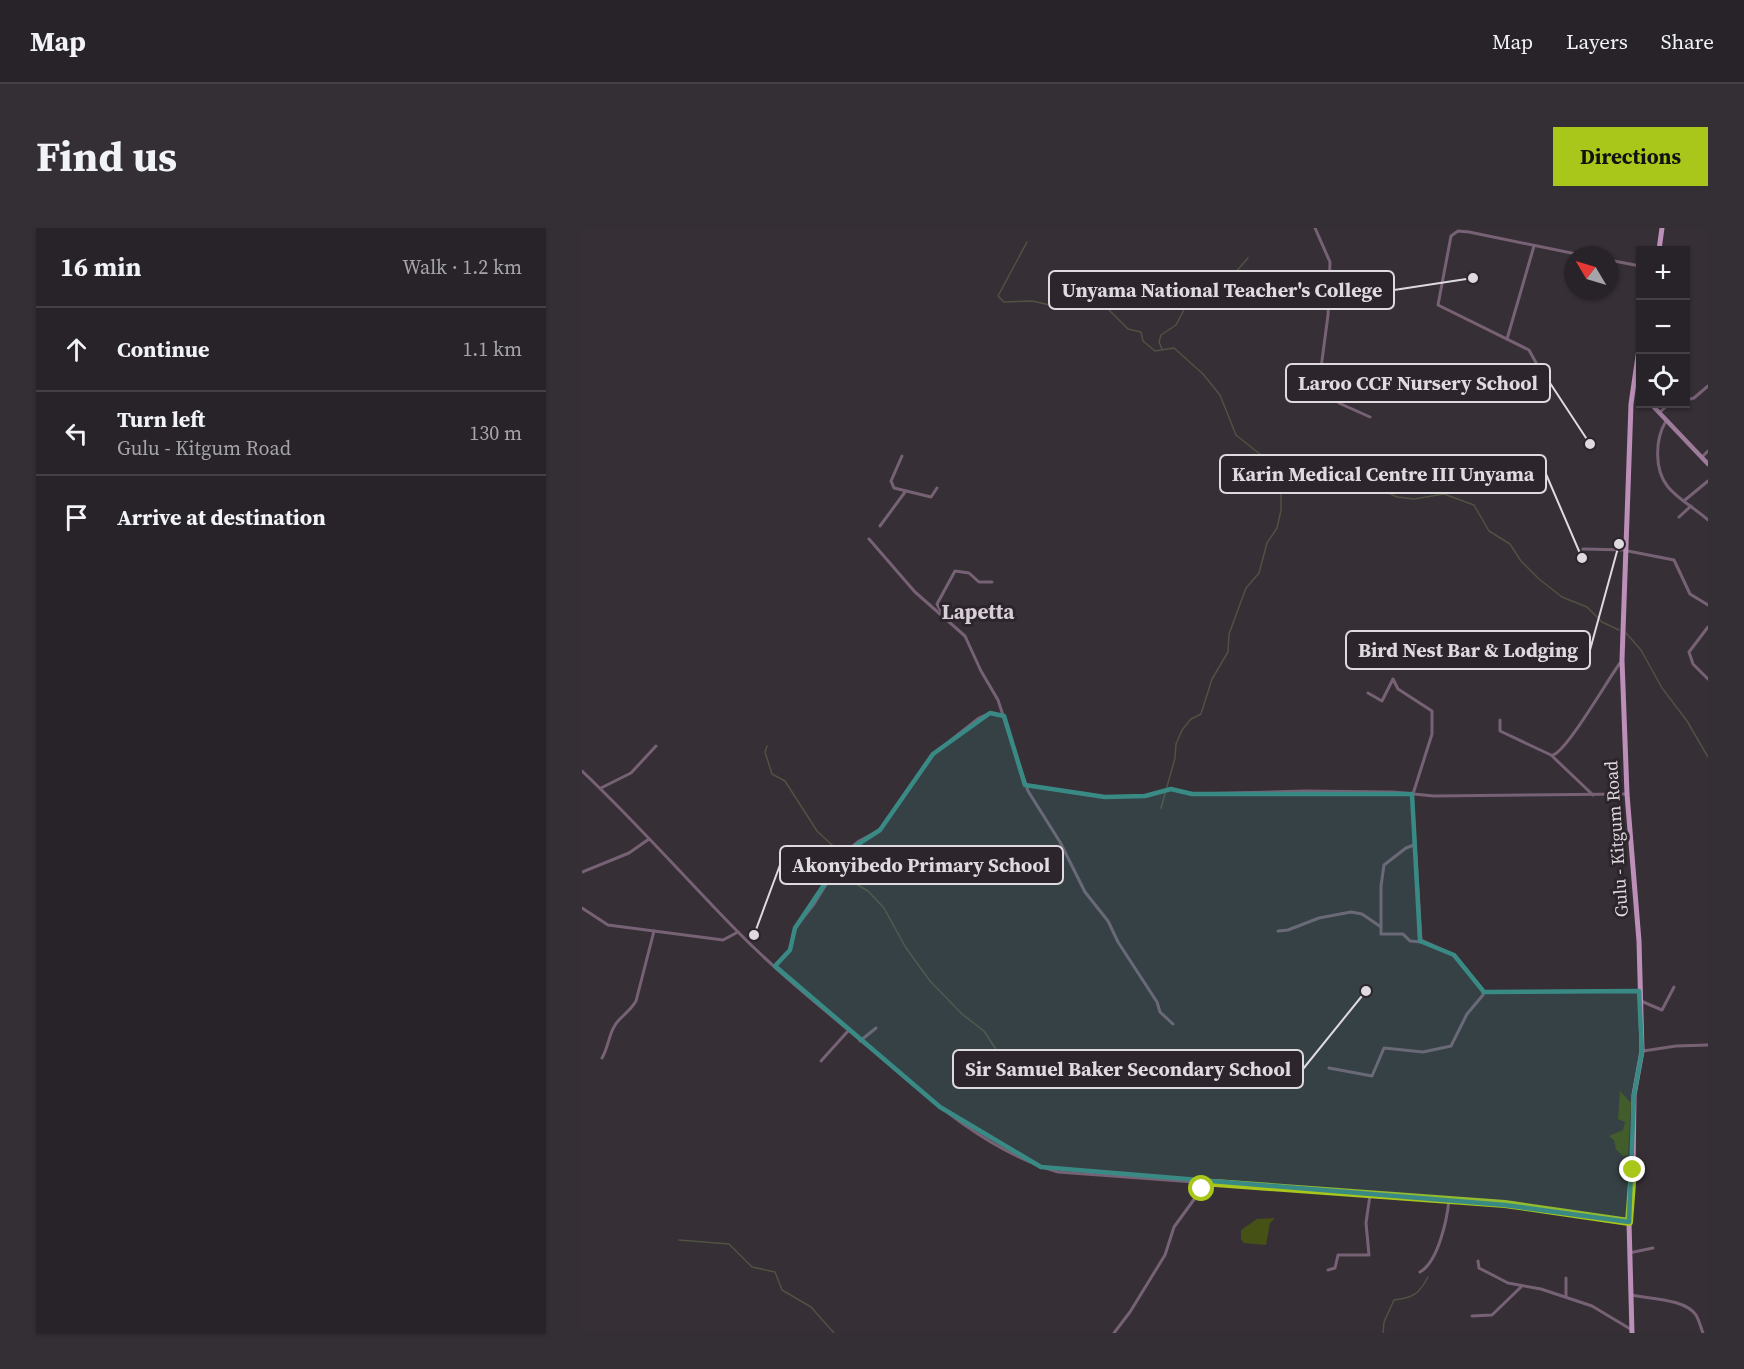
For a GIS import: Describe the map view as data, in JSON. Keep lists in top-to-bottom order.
{
  "streets": {
    "main road": ["Gulu - Kitgum Road"]
  },
  "districts": ["Lapetta"],
  "places": [
    "Unyama National Teacher's College",
    "Laroo CCF Nursery School",
    "Bird Nest Bar & Lodging",
    "Karin Medical Centre III Unyama",
    "Akonyibedo Primary School",
    "Sir Samuel Baker Secondary School"
  ],
  "north": "top left",
  "page": {
    "header": "Map",
    "nav": ["Map", "Layers", "Share"],
    "title": "Find us",
    "buttons": "Directions",
    "heading": ["16 min", "Walk · 1.2 km"],
    "map_buttons": ["+", "−"],
    "list": [
      ["Continue", "1.1 km"],
      ["Turn left", "Gulu - Kitgum Road", "130 m"],
      "Arrive at destination"
    ]
  }
}
